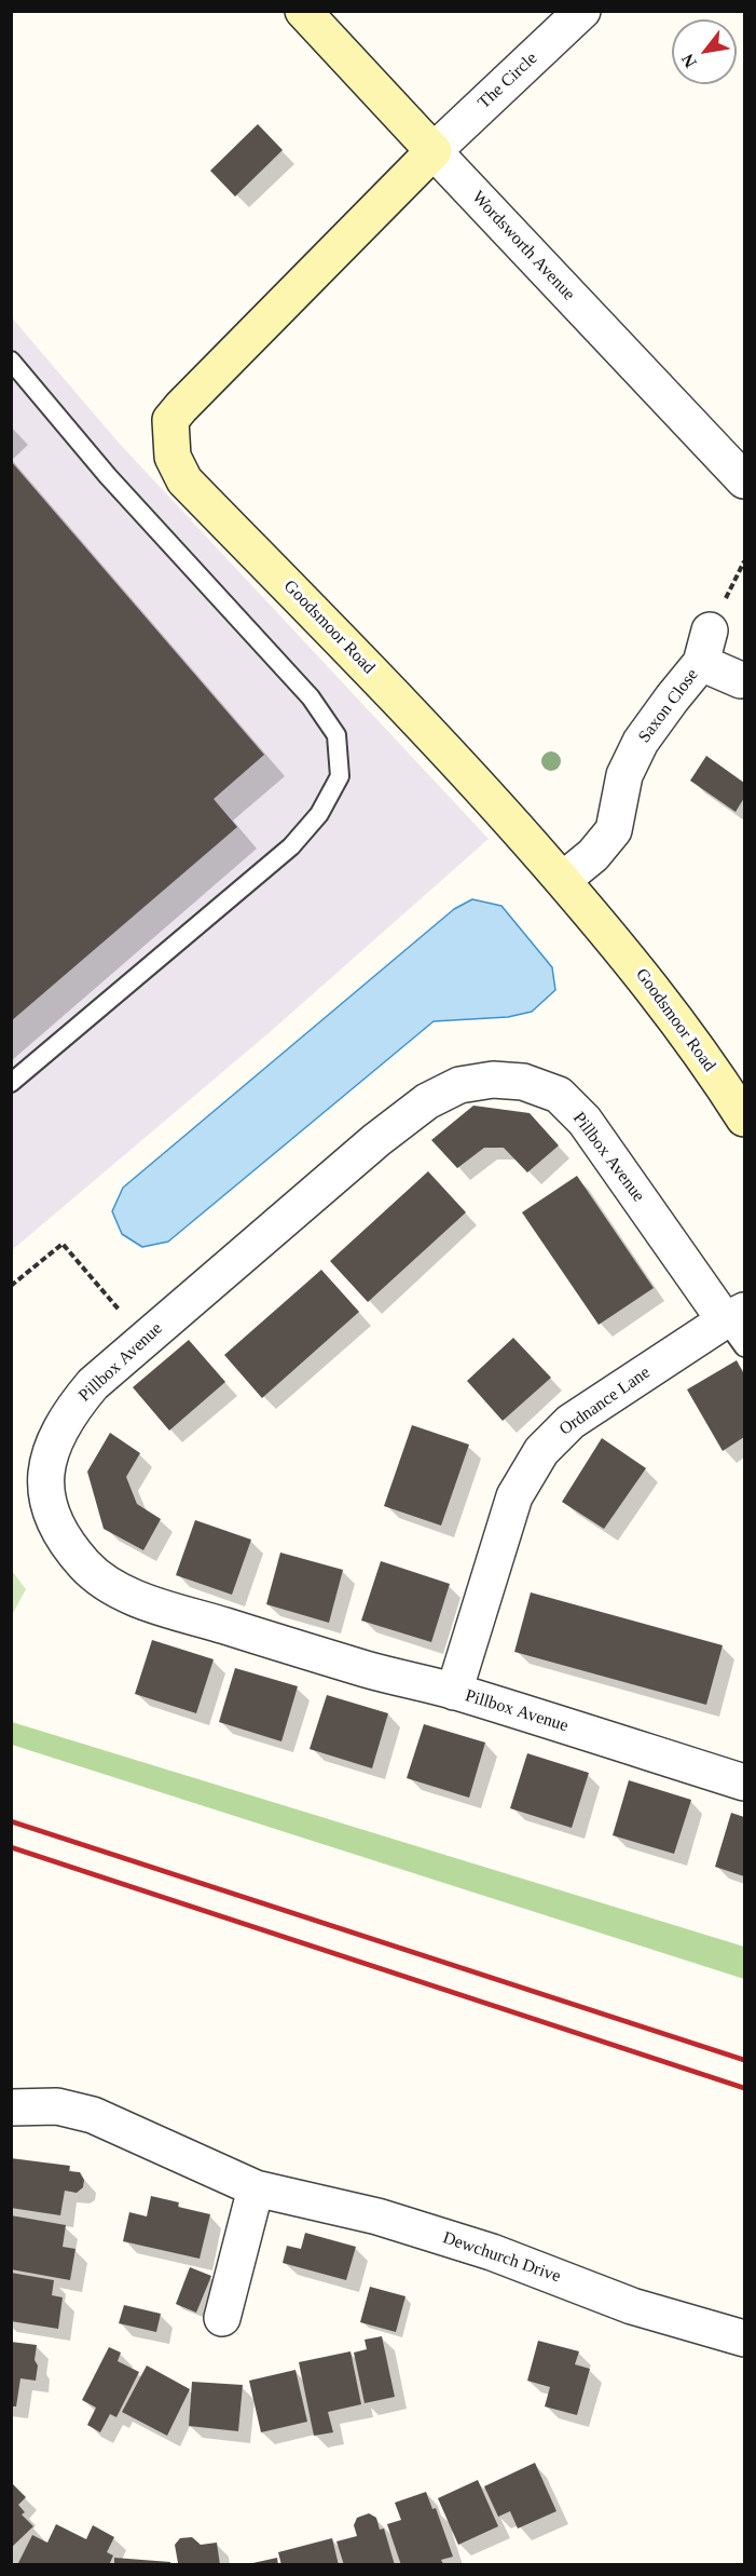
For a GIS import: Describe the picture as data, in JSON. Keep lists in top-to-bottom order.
{
  "streets": {
    "street": [
      "The Circle",
      "Wordsworth Avenue",
      "Goodsmoor Road",
      "Saxon Close",
      "Pillbox Avenue",
      "Ordnance Lane",
      "Dewchurch Drive"
    ]
  },
  "crossings": [
    ["The Circle", "Wordsworth Avenue"],
    ["The Circle", "Goodsmoor Road"],
    ["Wordsworth Avenue", "Goodsmoor Road"],
    ["Goodsmoor Road", "Saxon Close"],
    ["Pillbox Avenue", "Ordnance Lane"]
  ],
  "north": "bottom left"
}
